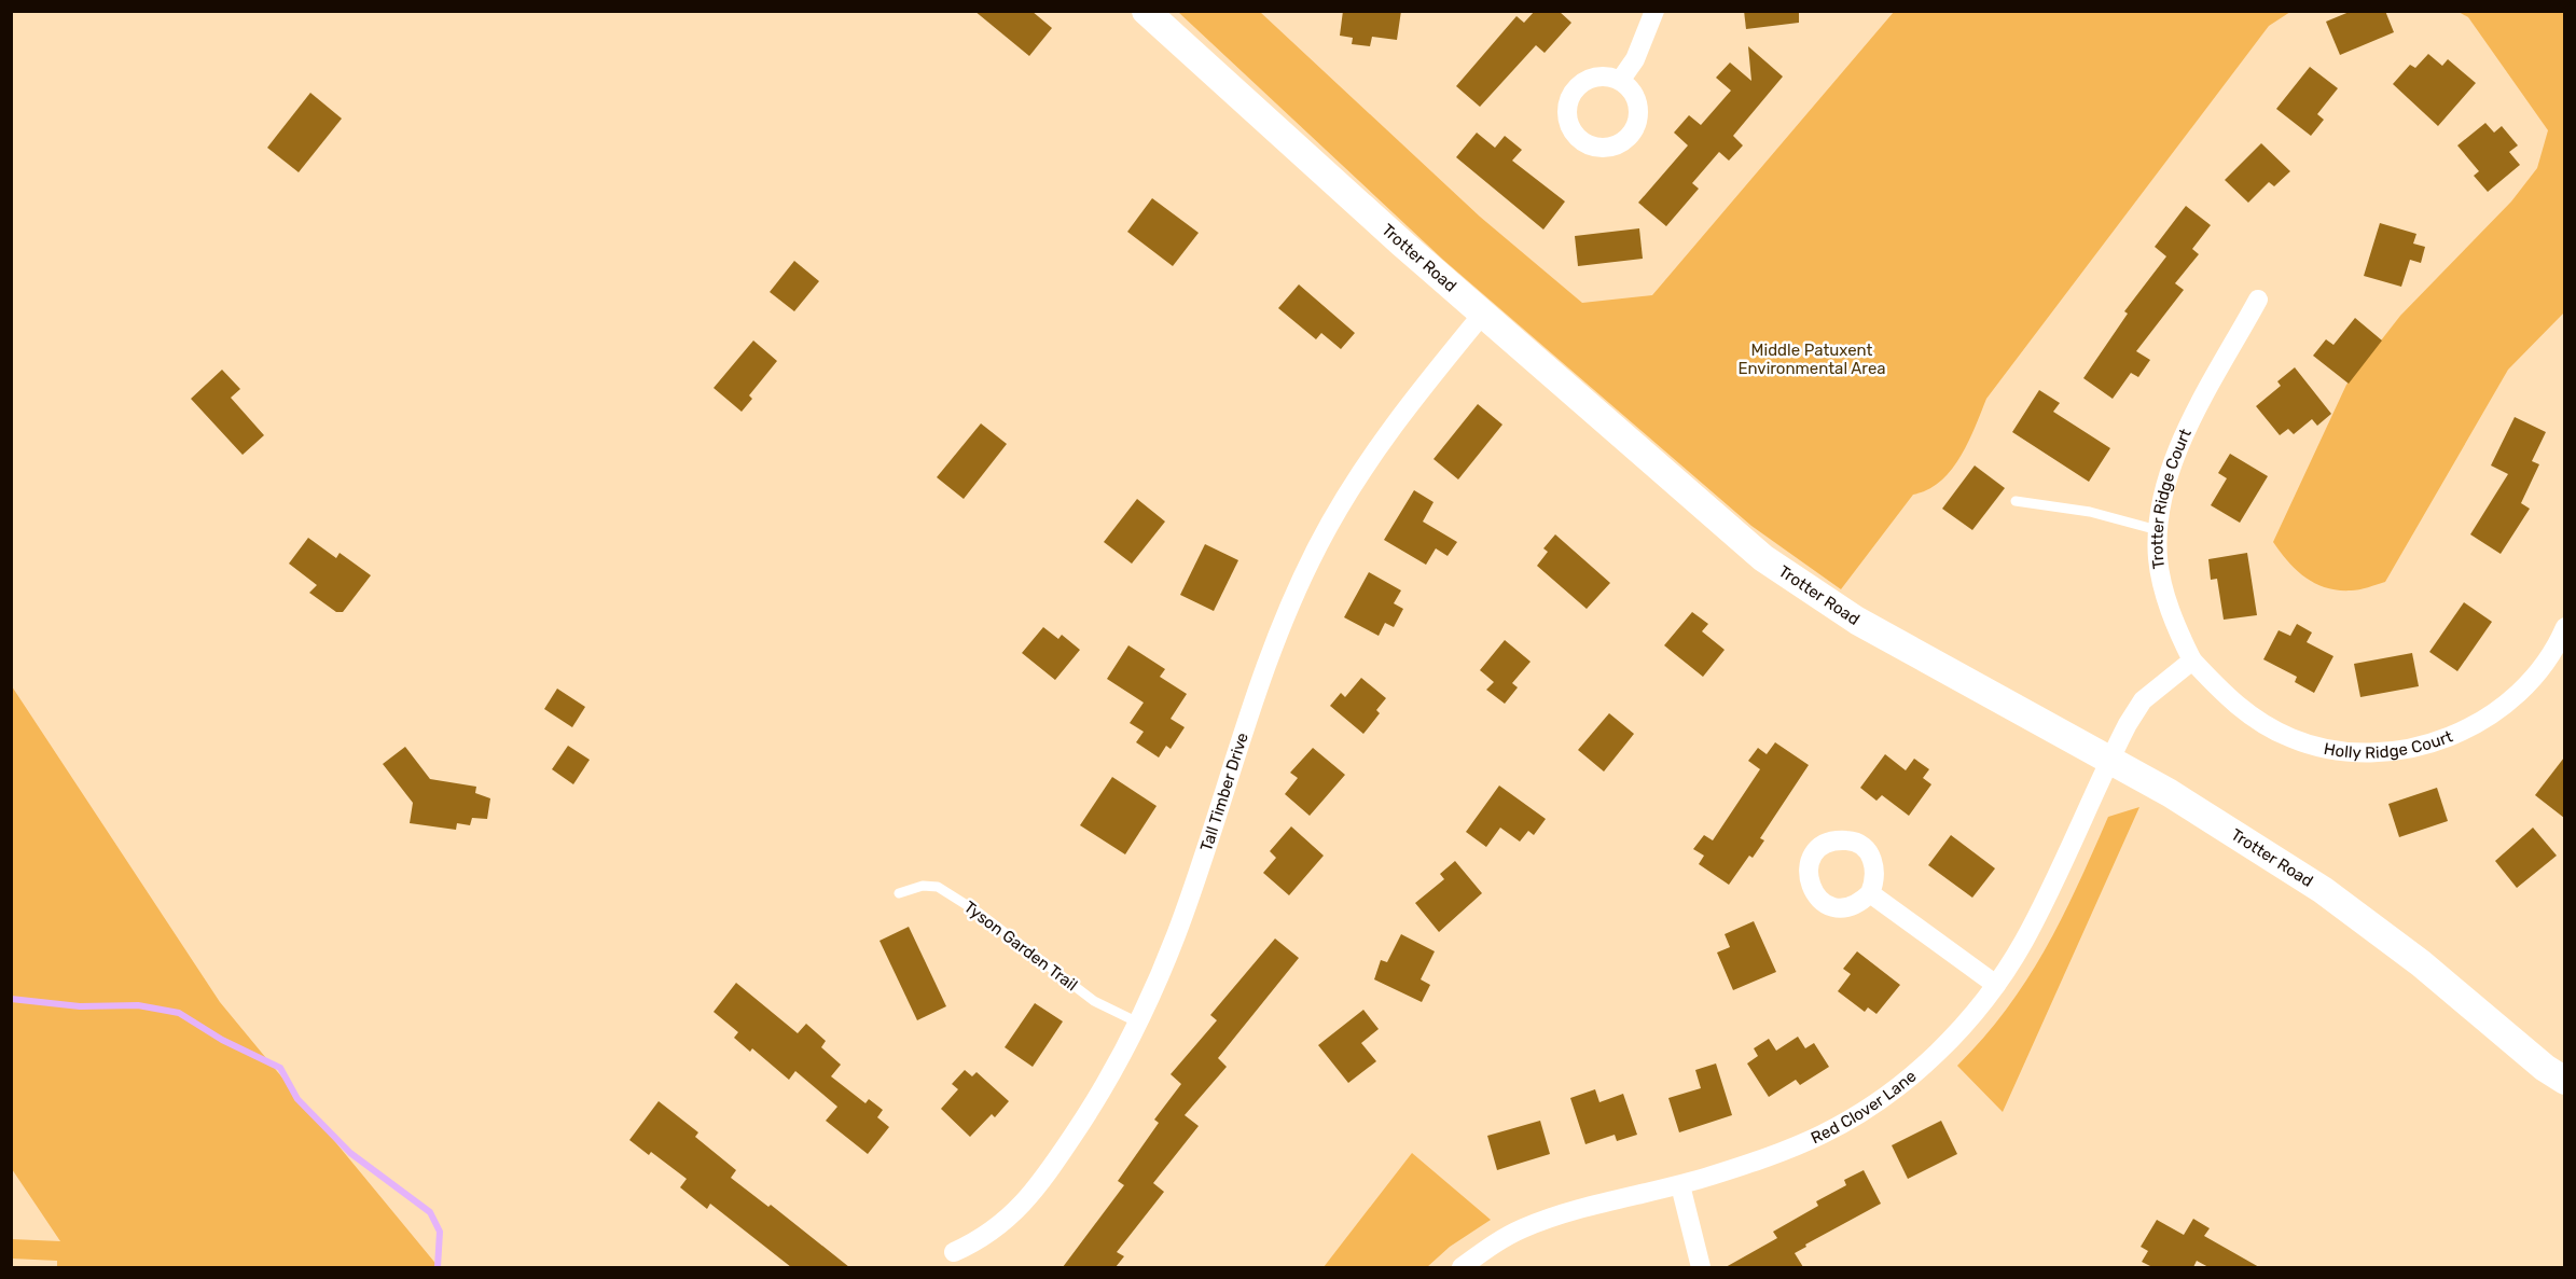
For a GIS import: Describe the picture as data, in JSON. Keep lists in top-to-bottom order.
{
  "streets": {
    "street": [
      "Trotter Road",
      "Trotter Ridge Court",
      "Holly Ridge Court",
      "Tall Timber Drive",
      "Red Clover Lane"
    ],
    "lane": ["Tyson Garden Trail"]
  },
  "crossings": [
    ["Trotter Road", "Tall Timber Drive"],
    ["Trotter Road", "Red Clover Lane"],
    ["Trotter Ridge Court", "Holly Ridge Court"],
    ["Tall Timber Drive", "Tyson Garden Trail"]
  ],
  "parks": ["Middle Patuxent Environmental Area"]
}
